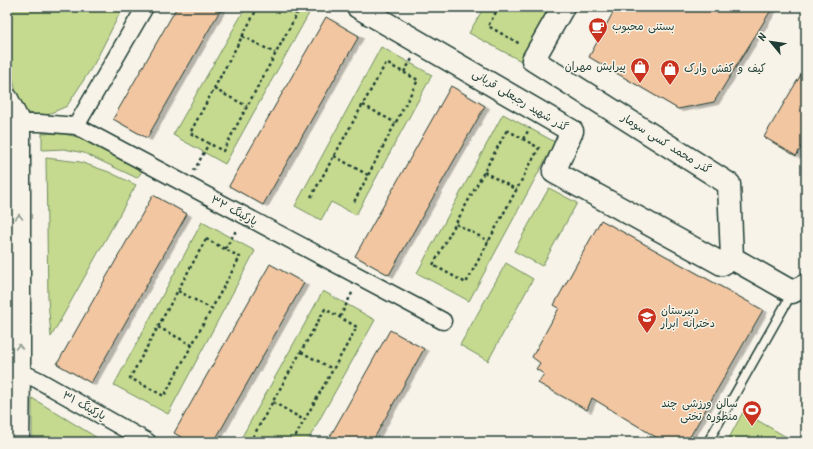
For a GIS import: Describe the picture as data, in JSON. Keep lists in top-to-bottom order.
{
  "streets": {
    "street": [
      "گذر شهید رجبعلی قربانی",
      "گذر محمد کسی سومار",
      "پارکینگ ۳۲",
      "پارکینگ ۳۱"
    ]
  },
  "crossings": [
    ["گذر شهید رجبعلی قربانی", "گذر محمد کسی سومار"]
  ],
  "places": {
    "cafe": ["بستنی محبوب"],
    "shop": ["پیرایش مهران", "کیف و کفش وارک"],
    "school or university": ["دبیرستان دخترانه ابرار"],
    "sports": ["سالن ورزشی چند منظوره تختی"]
  },
  "north": "top left"
}
